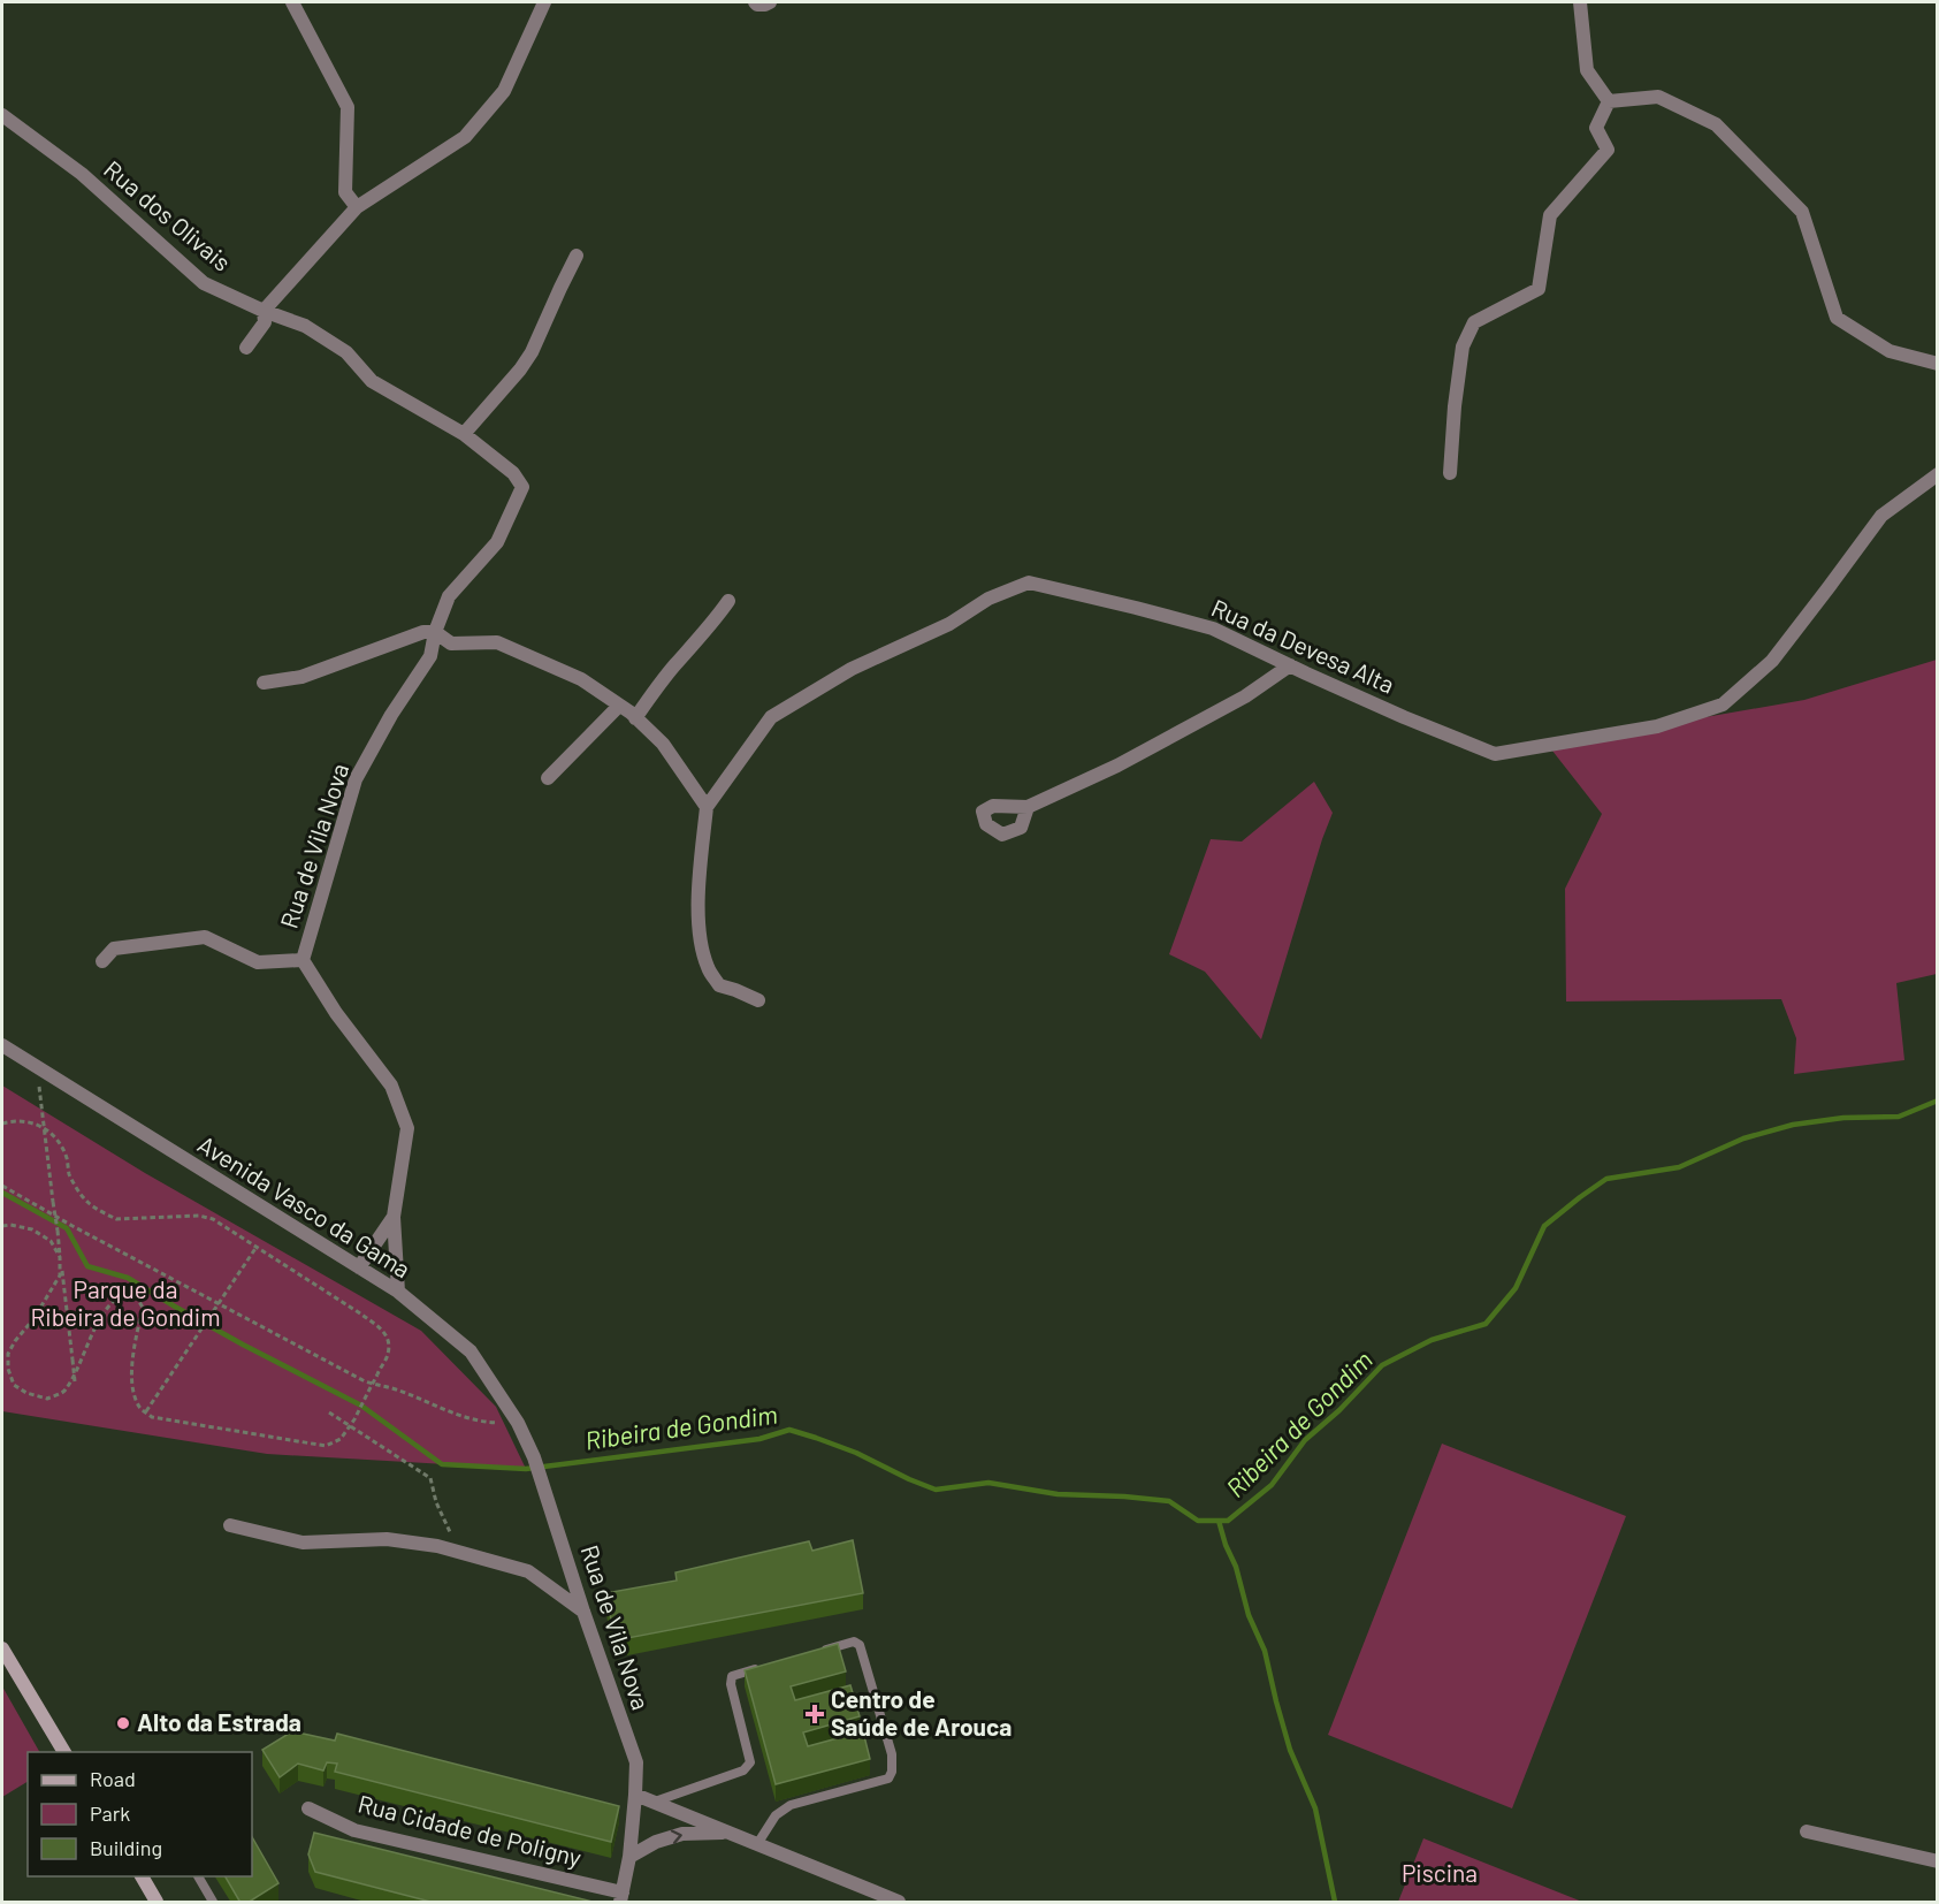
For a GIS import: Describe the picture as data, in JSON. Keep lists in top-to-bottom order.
{
  "streets": {
    "street": [
      "Rua dos Olivais",
      "Rua da Devesa Alta",
      "Rua de Vila Nova",
      "Avenida Vasco da Gama",
      "Rua Cidade de Poligny"
    ]
  },
  "crossings": [
    ["Rua dos Olivais", "Rua de Vila Nova"],
    ["Rua de Vila Nova", "Avenida Vasco da Gama"],
    ["Rua de Vila Nova", "Rua Cidade de Poligny"]
  ],
  "water": ["Ribeira de Gondim"],
  "parks": ["Parque da Ribeira de Gondim", "Piscina"],
  "places": {
    "health": ["Centro de Saúde de Arouca"],
    "other": ["Alto da Estrada"]
  },
  "legend": ["Road", "Park", "Building"]
}
